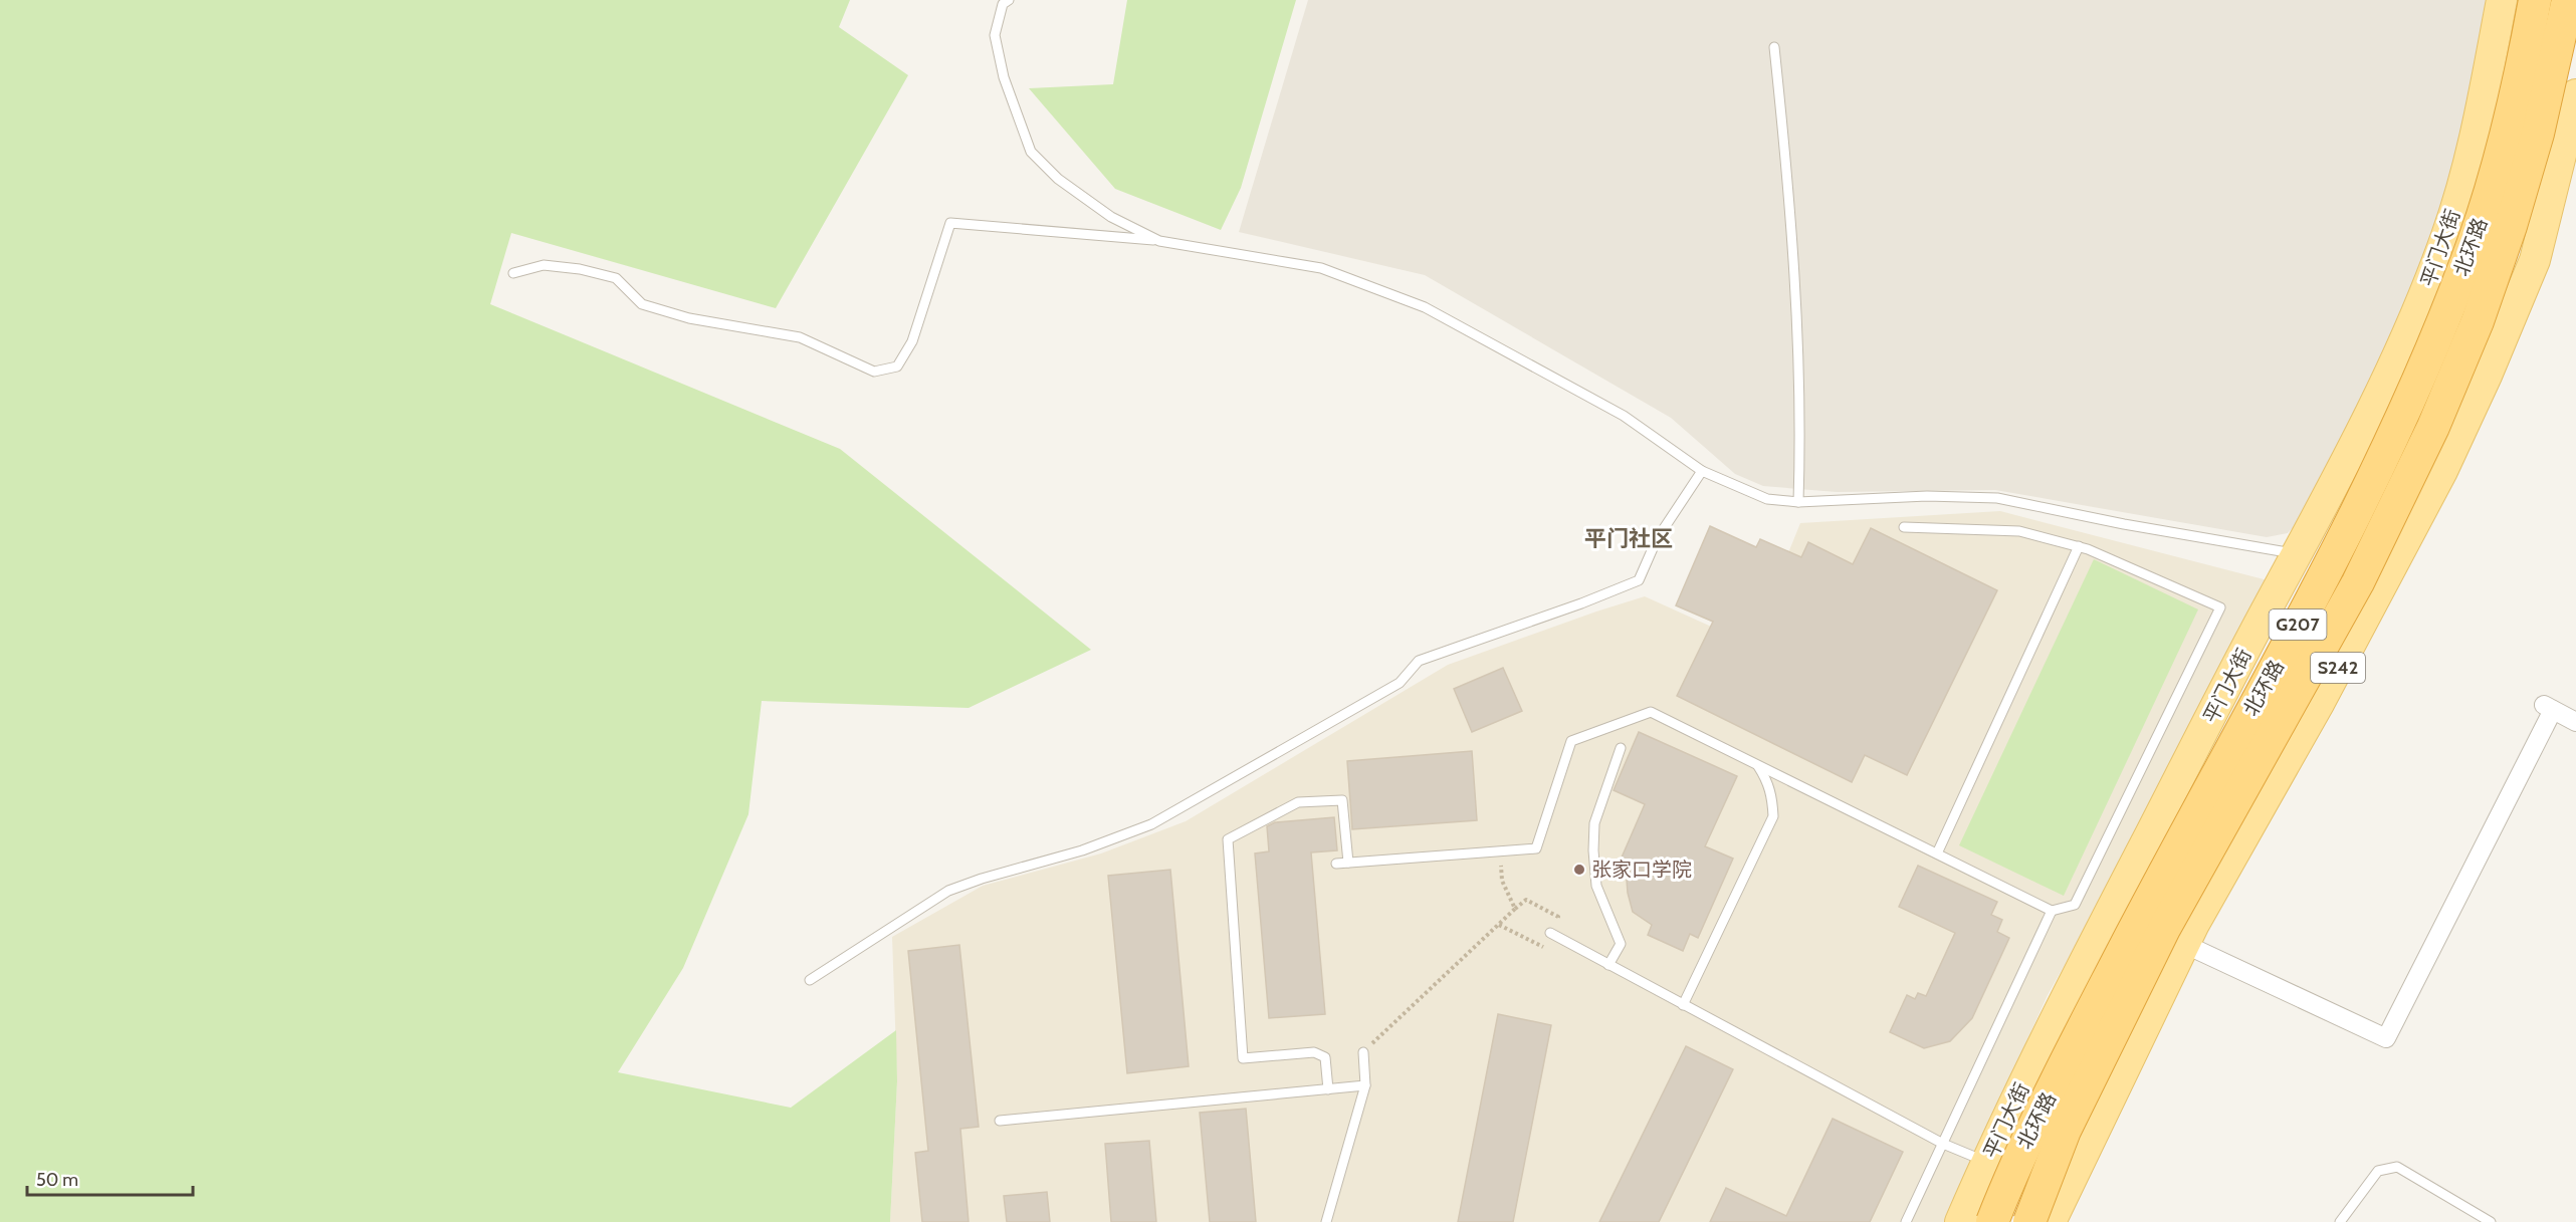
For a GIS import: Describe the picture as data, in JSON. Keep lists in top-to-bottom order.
{
  "streets": {
    "highway": ["北环路", "G207"],
    "main road": ["平门大街", "S242"]
  },
  "districts": ["平门社区"],
  "places": ["张家口学院"],
  "scale_bar": "50 m"
}
